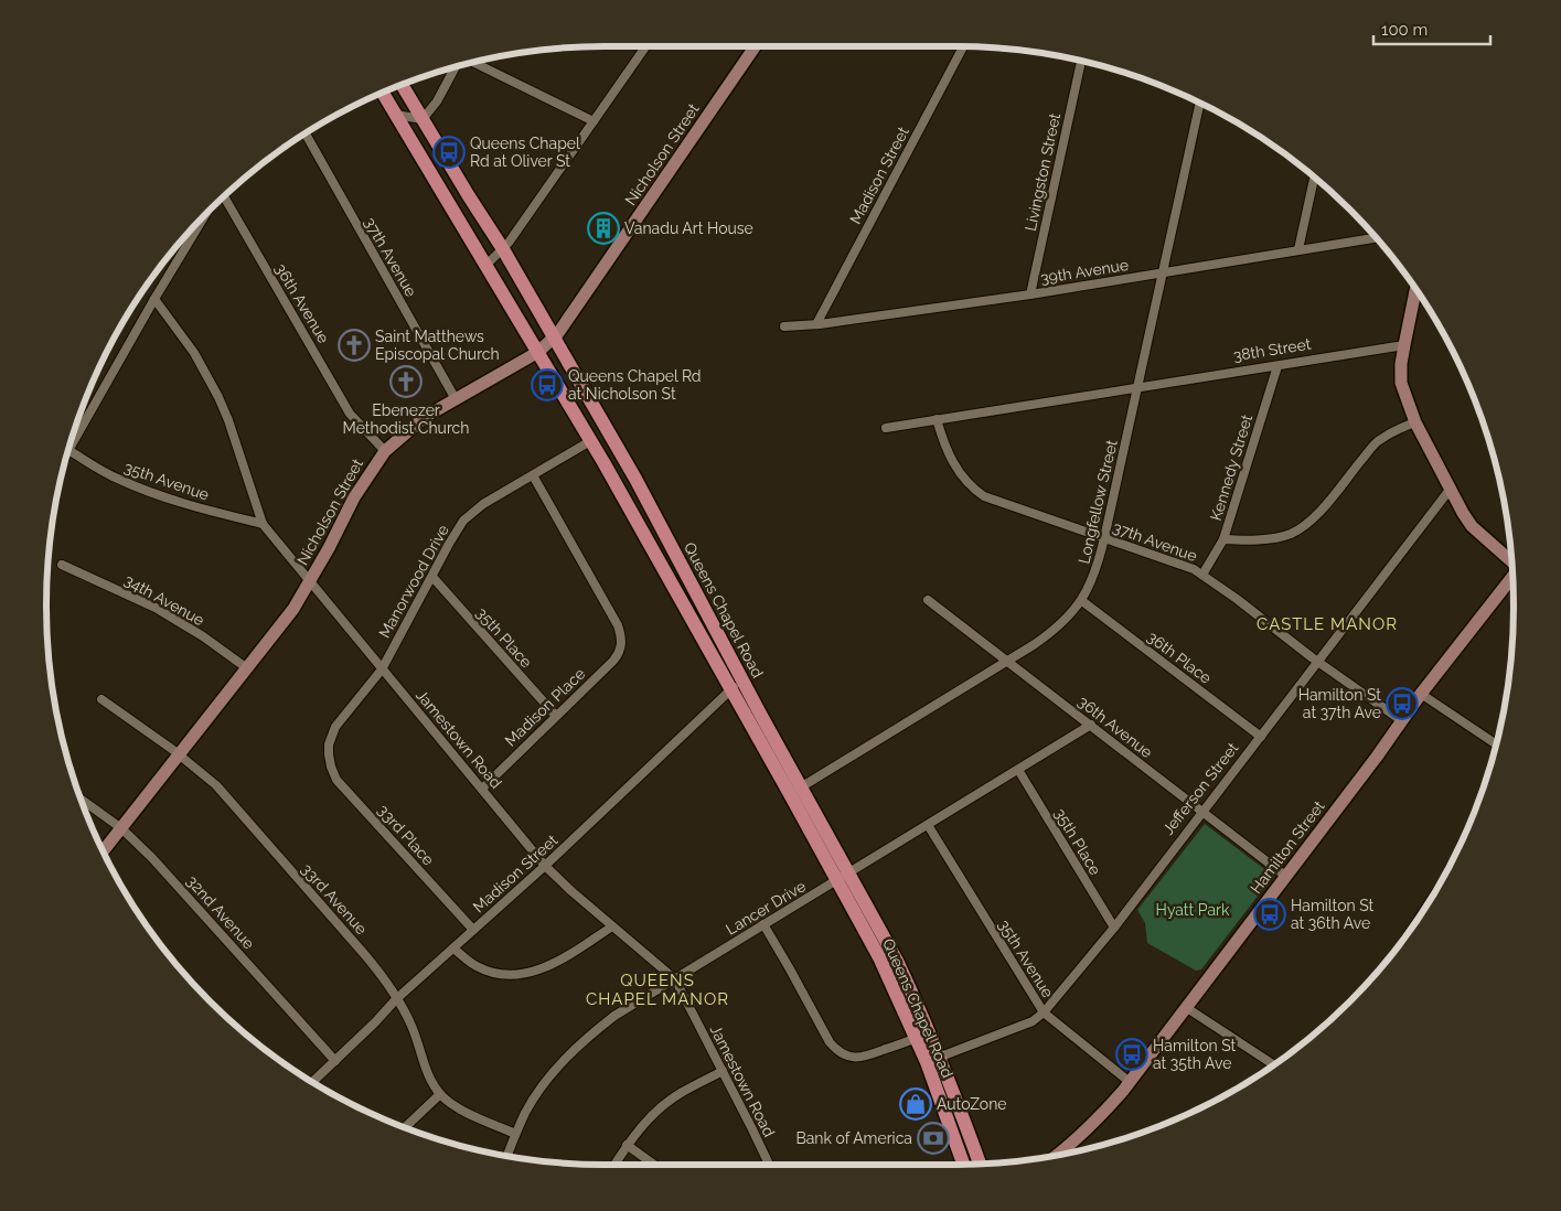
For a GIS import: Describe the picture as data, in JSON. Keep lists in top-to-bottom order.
{
  "streets": {
    "main road": ["Queens Chapel Road"],
    "street": [
      "Nicholson Street",
      "Livingston Street",
      "Madison Street",
      "37th Avenue",
      "39th Avenue",
      "36th Avenue",
      "38th Street",
      "Kennedy Street",
      "35th Avenue",
      "Longfellow Street",
      "Manorwood Drive",
      "34th Avenue",
      "35th Place",
      "36th Place",
      "Madison Place",
      "Jamestown Road",
      "Jefferson Street",
      "33rd Place",
      "Hamilton Street",
      "33rd Avenue",
      "Lancer Drive",
      "32nd Avenue"
    ]
  },
  "crossings": [
    ["Nicholson Street", "37th Avenue"],
    ["Nicholson Street", "36th Avenue"],
    ["Nicholson Street", "34th Avenue"],
    ["Nicholson Street", "Queens Chapel Road"],
    ["Nicholson Street", "Jamestown Road"],
    ["Nicholson Street", "33rd Avenue"],
    ["Nicholson Street", "32nd Avenue"],
    ["Livingston Street", "39th Avenue"],
    ["Madison Street", "39th Avenue"],
    ["Madison Street", "Queens Chapel Road"],
    ["Madison Street", "Jamestown Road"],
    ["Madison Street", "33rd Place"],
    ["Madison Street", "33rd Avenue"],
    ["Madison Street", "32nd Avenue"],
    ["37th Avenue", "38th Street"],
    ["37th Avenue", "Kennedy Street"],
    ["37th Avenue", "Longfellow Street"],
    ["37th Avenue", "Jefferson Street"],
    ["37th Avenue", "Hamilton Street"],
    ["39th Avenue", "Longfellow Street"],
    ["36th Avenue", "Longfellow Street"],
    ["36th Avenue", "Jefferson Street"],
    ["36th Avenue", "Hamilton Street"],
    ["36th Avenue", "Lancer Drive"],
    ["38th Street", "Kennedy Street"],
    ["38th Street", "Longfellow Street"],
    ["35th Avenue", "Jamestown Road"],
    ["35th Avenue", "Jefferson Street"],
    ["35th Avenue", "Hamilton Street"],
    ["35th Avenue", "Lancer Drive"],
    ["Longfellow Street", "Queens Chapel Road"],
    ["Longfellow Street", "36th Place"],
    ["Manorwood Drive", "Queens Chapel Road"],
    ["Manorwood Drive", "35th Place"],
    ["Manorwood Drive", "Madison Place"],
    ["Manorwood Drive", "Jamestown Road"],
    ["Manorwood Drive", "33rd Place"],
    ["Queens Chapel Road", "Jefferson Street"],
    ["Queens Chapel Road", "Lancer Drive"],
    ["35th Place", "Madison Place"],
    ["35th Place", "Jefferson Street"],
    ["35th Place", "Lancer Drive"],
    ["36th Place", "Jefferson Street"],
    ["Madison Place", "Jamestown Road"],
    ["Jamestown Road", "Lancer Drive"],
    ["33rd Avenue", "Lancer Drive"]
  ],
  "districts": ["CASTLE MANOR", "QUEENS CHAPEL MANOR"],
  "parks": ["Hyatt Park"],
  "places": {
    "bus stop": [
      "Queens Chapel Rd at Oliver St",
      "Queens Chapel Rd at Nicholson St",
      "Hamilton St at 37th Ave",
      "Hamilton St at 36th Ave",
      "Hamilton St at 35th Ave"
    ],
    "building": ["Vanadu Art House"],
    "church": ["Saint Matthews Episcopal Church", "Ebenezer Methodist Church"],
    "shop": ["AutoZone"],
    "bank": ["Bank of America"]
  },
  "scale_bar": "100 m"
}
